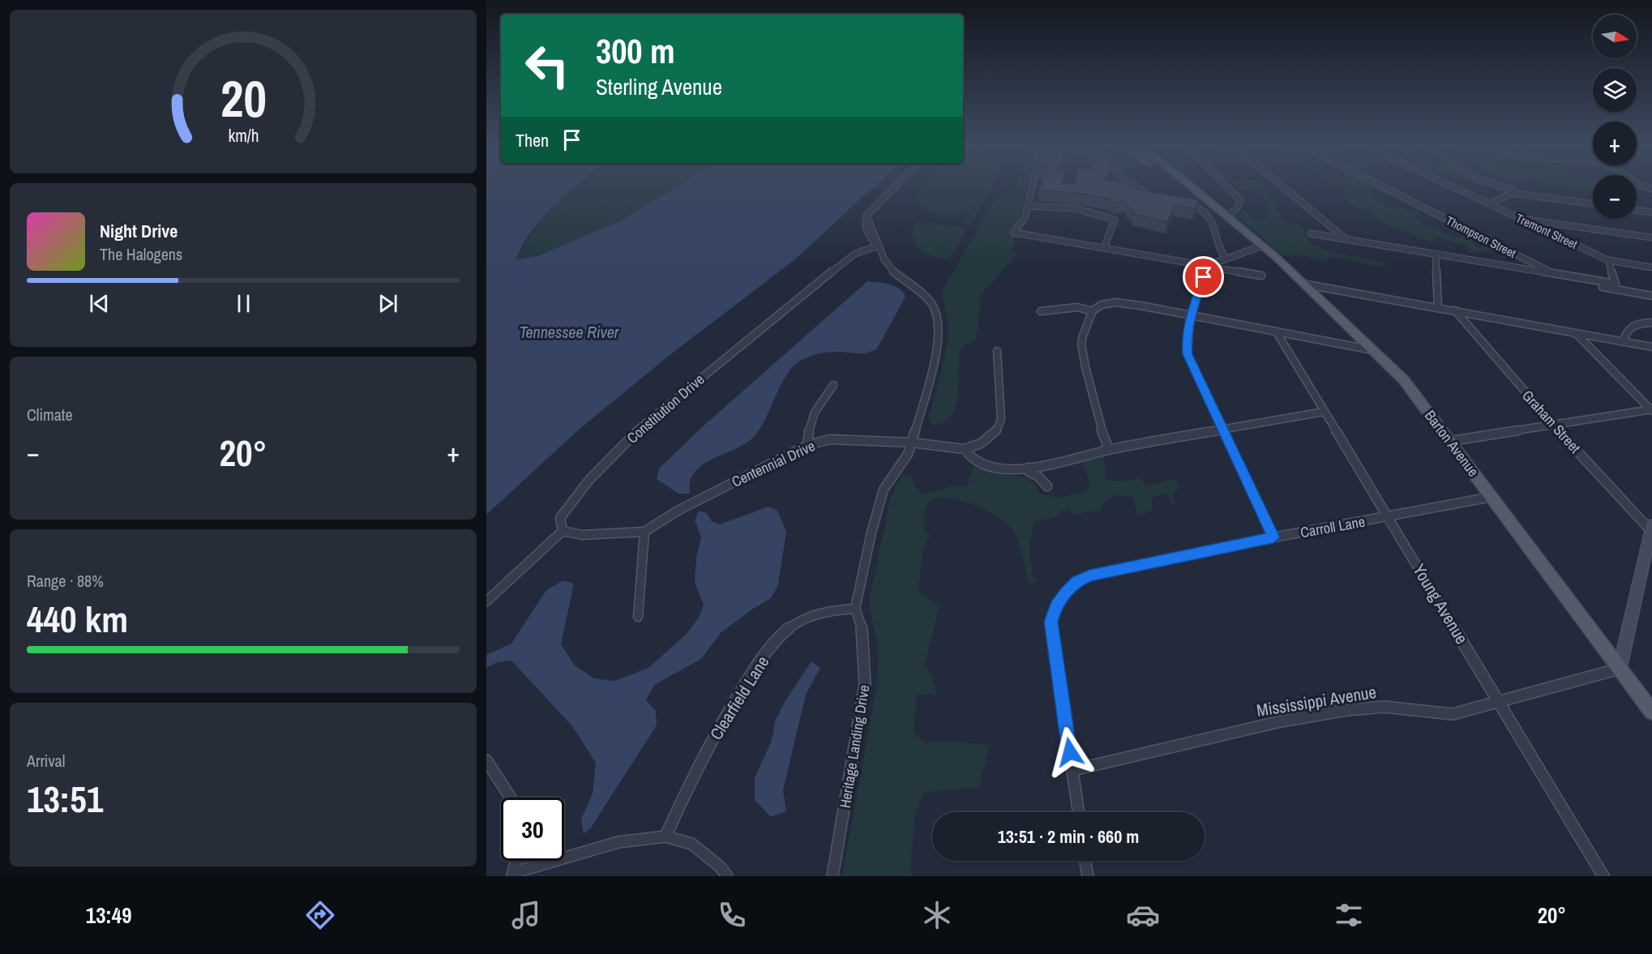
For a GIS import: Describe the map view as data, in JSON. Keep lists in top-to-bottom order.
{
  "streets": {
    "main road": ["Barton Avenue"],
    "street": [
      "Tremont Street",
      "Thompson Street",
      "Constitution Drive",
      "Graham Street",
      "Centennial Drive",
      "Carroll Lane",
      "Young Avenue",
      "Clearfield Lane",
      "Mississippi Avenue",
      "Heritage Landing Drive"
    ]
  },
  "crossings": [
    ["Constitution Drive", "Centennial Drive"],
    ["Constitution Drive", "Heritage Landing Drive"],
    ["Barton Avenue", "Carroll Lane"],
    ["Barton Avenue", "Mississippi Avenue"],
    ["Centennial Drive", "Heritage Landing Drive"],
    ["Carroll Lane", "Young Avenue"],
    ["Carroll Lane", "Mississippi Avenue"],
    ["Young Avenue", "Mississippi Avenue"],
    ["Clearfield Lane", "Heritage Landing Drive"]
  ],
  "water": ["Tennessee River"],
  "north": "right",
  "page": {
    "map_buttons": ["+", "−"],
    "turn": ["300 m", "Sterling Avenue"],
    "then": "Then",
    "song": ["Night Drive", "The Halogens"],
    "tile": [
      "Climate",
      ["Range · 88%", "440 km"],
      ["Arrival", "13:51"]
    ],
    "heat": ["−", "20°", "+"],
    "limit": "30",
    "trip": "13:51 · 2 min · 660 m",
    "tabs": ["13:49", "20°"],
    "gauge": ["20", "km/h"]
  }
}
